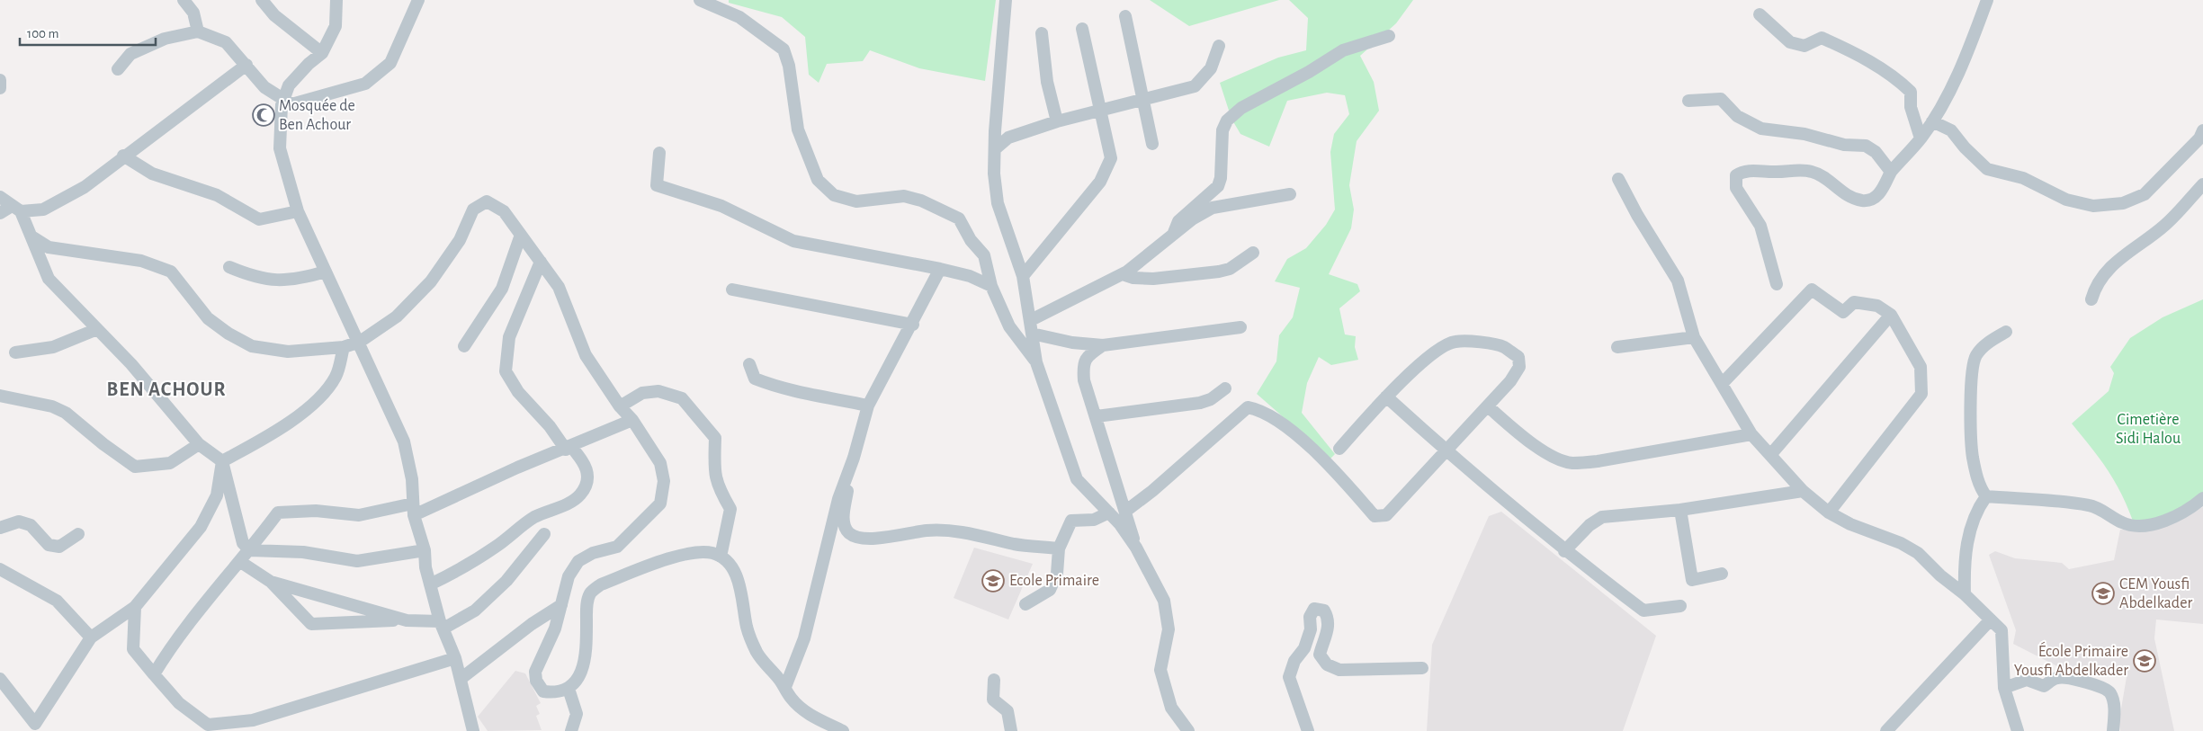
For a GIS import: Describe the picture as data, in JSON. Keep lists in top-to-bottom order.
{
  "districts": ["BEN ACHOUR"],
  "parks": ["Cimetière Sidi Halou"],
  "places": {
    "mosque": ["Mosquée de Ben Achour"],
    "school or university": ["Ecole Primaire", "CEM Yousfi Abdelkader", "École Primaire Yousfi Abdelkader"]
  },
  "scale_bar": "100 m"
}
